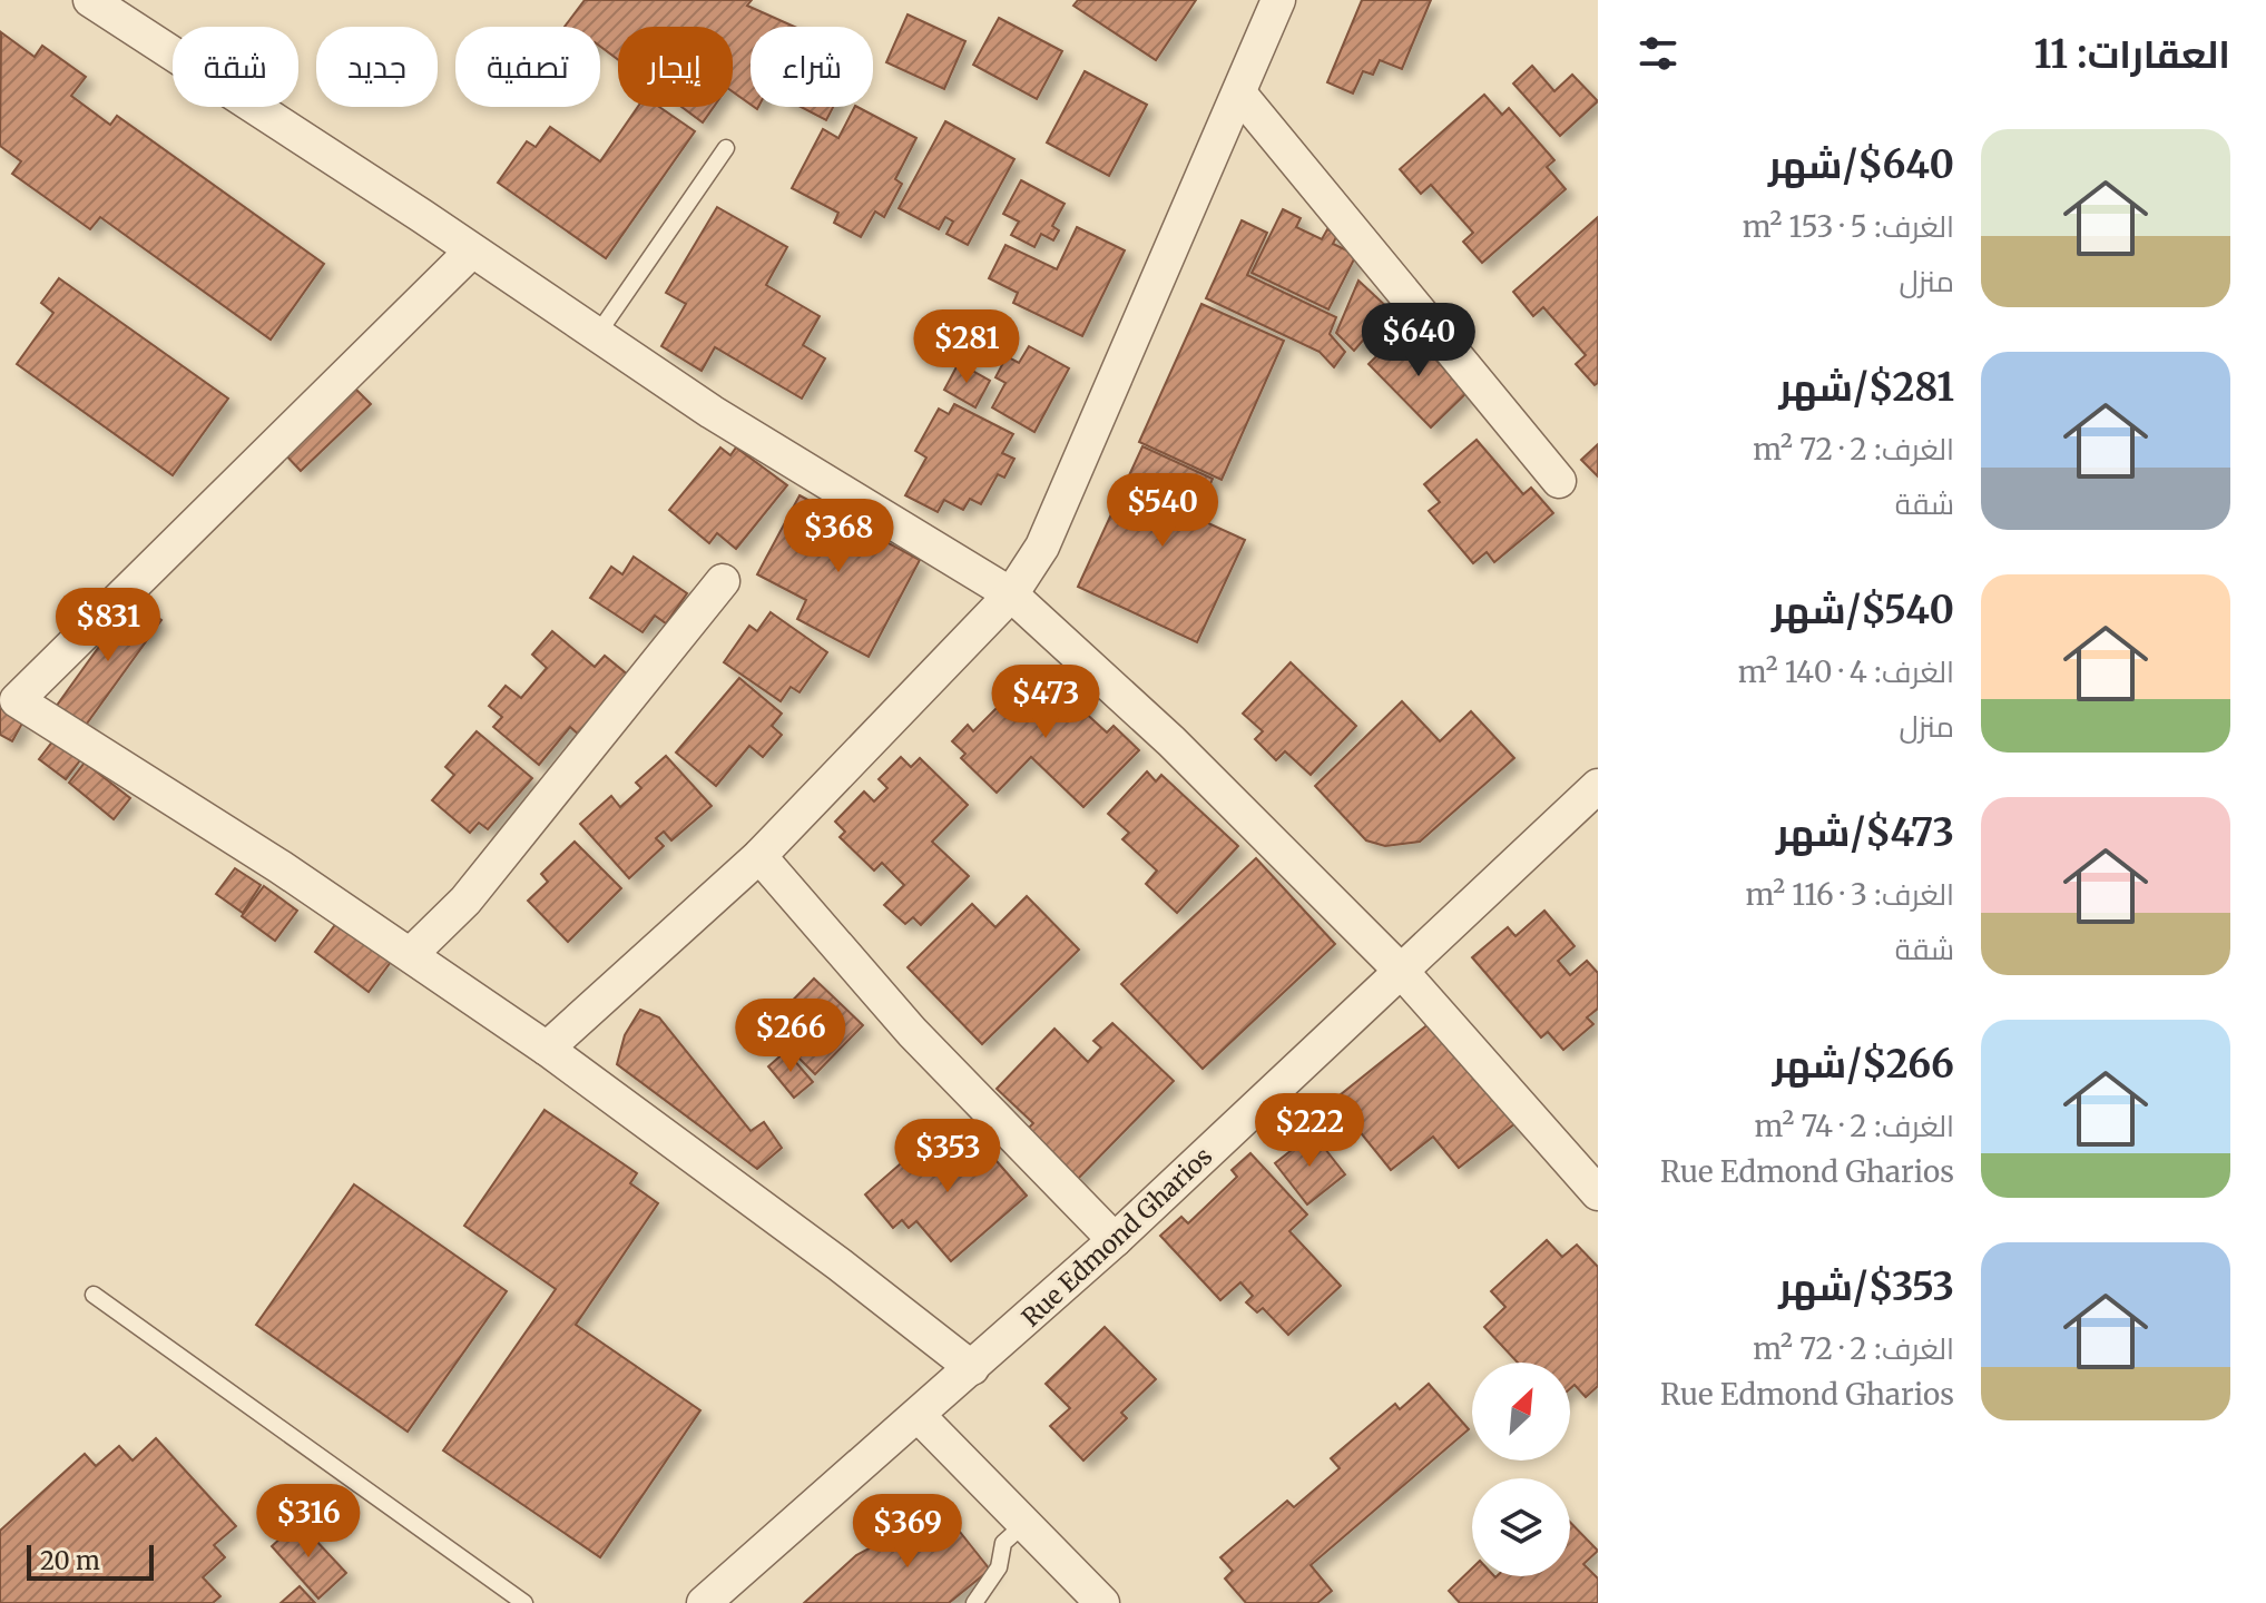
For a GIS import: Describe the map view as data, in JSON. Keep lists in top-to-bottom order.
{
  "streets": {
    "street": ["Rue Edmond Gharios"]
  },
  "scale_bar": "20 m",
  "north": "top right",
  "page": {
    "heading": "العقارات: 11",
    "chip": [
      "شراء",
      "إيجار",
      "تصفية",
      "جديد",
      "شقة"
    ],
    "list": [
      {
        "name": "$640/شهر",
        "note": "الغرف: 5 · 153 m² · منزل"
      },
      {
        "name": "$281/شهر",
        "note": "الغرف: 2 · 72 m² · شقة"
      },
      {
        "name": "$540/شهر",
        "note": "الغرف: 4 · 140 m² · منزل"
      },
      {
        "name": "$473/شهر",
        "note": "الغرف: 3 · 116 m² · شقة"
      },
      {
        "name": "$266/شهر",
        "note": "الغرف: 2 · 74 m² · Rue Edmond Gharios"
      },
      {
        "name": "$353/شهر",
        "note": "الغرف: 2 · 72 m² · Rue Edmond Gharios"
      }
    ],
    "price": [
      "$640",
      "$281",
      "$540",
      "$368",
      "$831",
      "$473",
      "$266",
      "$222",
      "$353",
      "$316",
      "$369"
    ],
    "scale": "20 m"
  }
}
